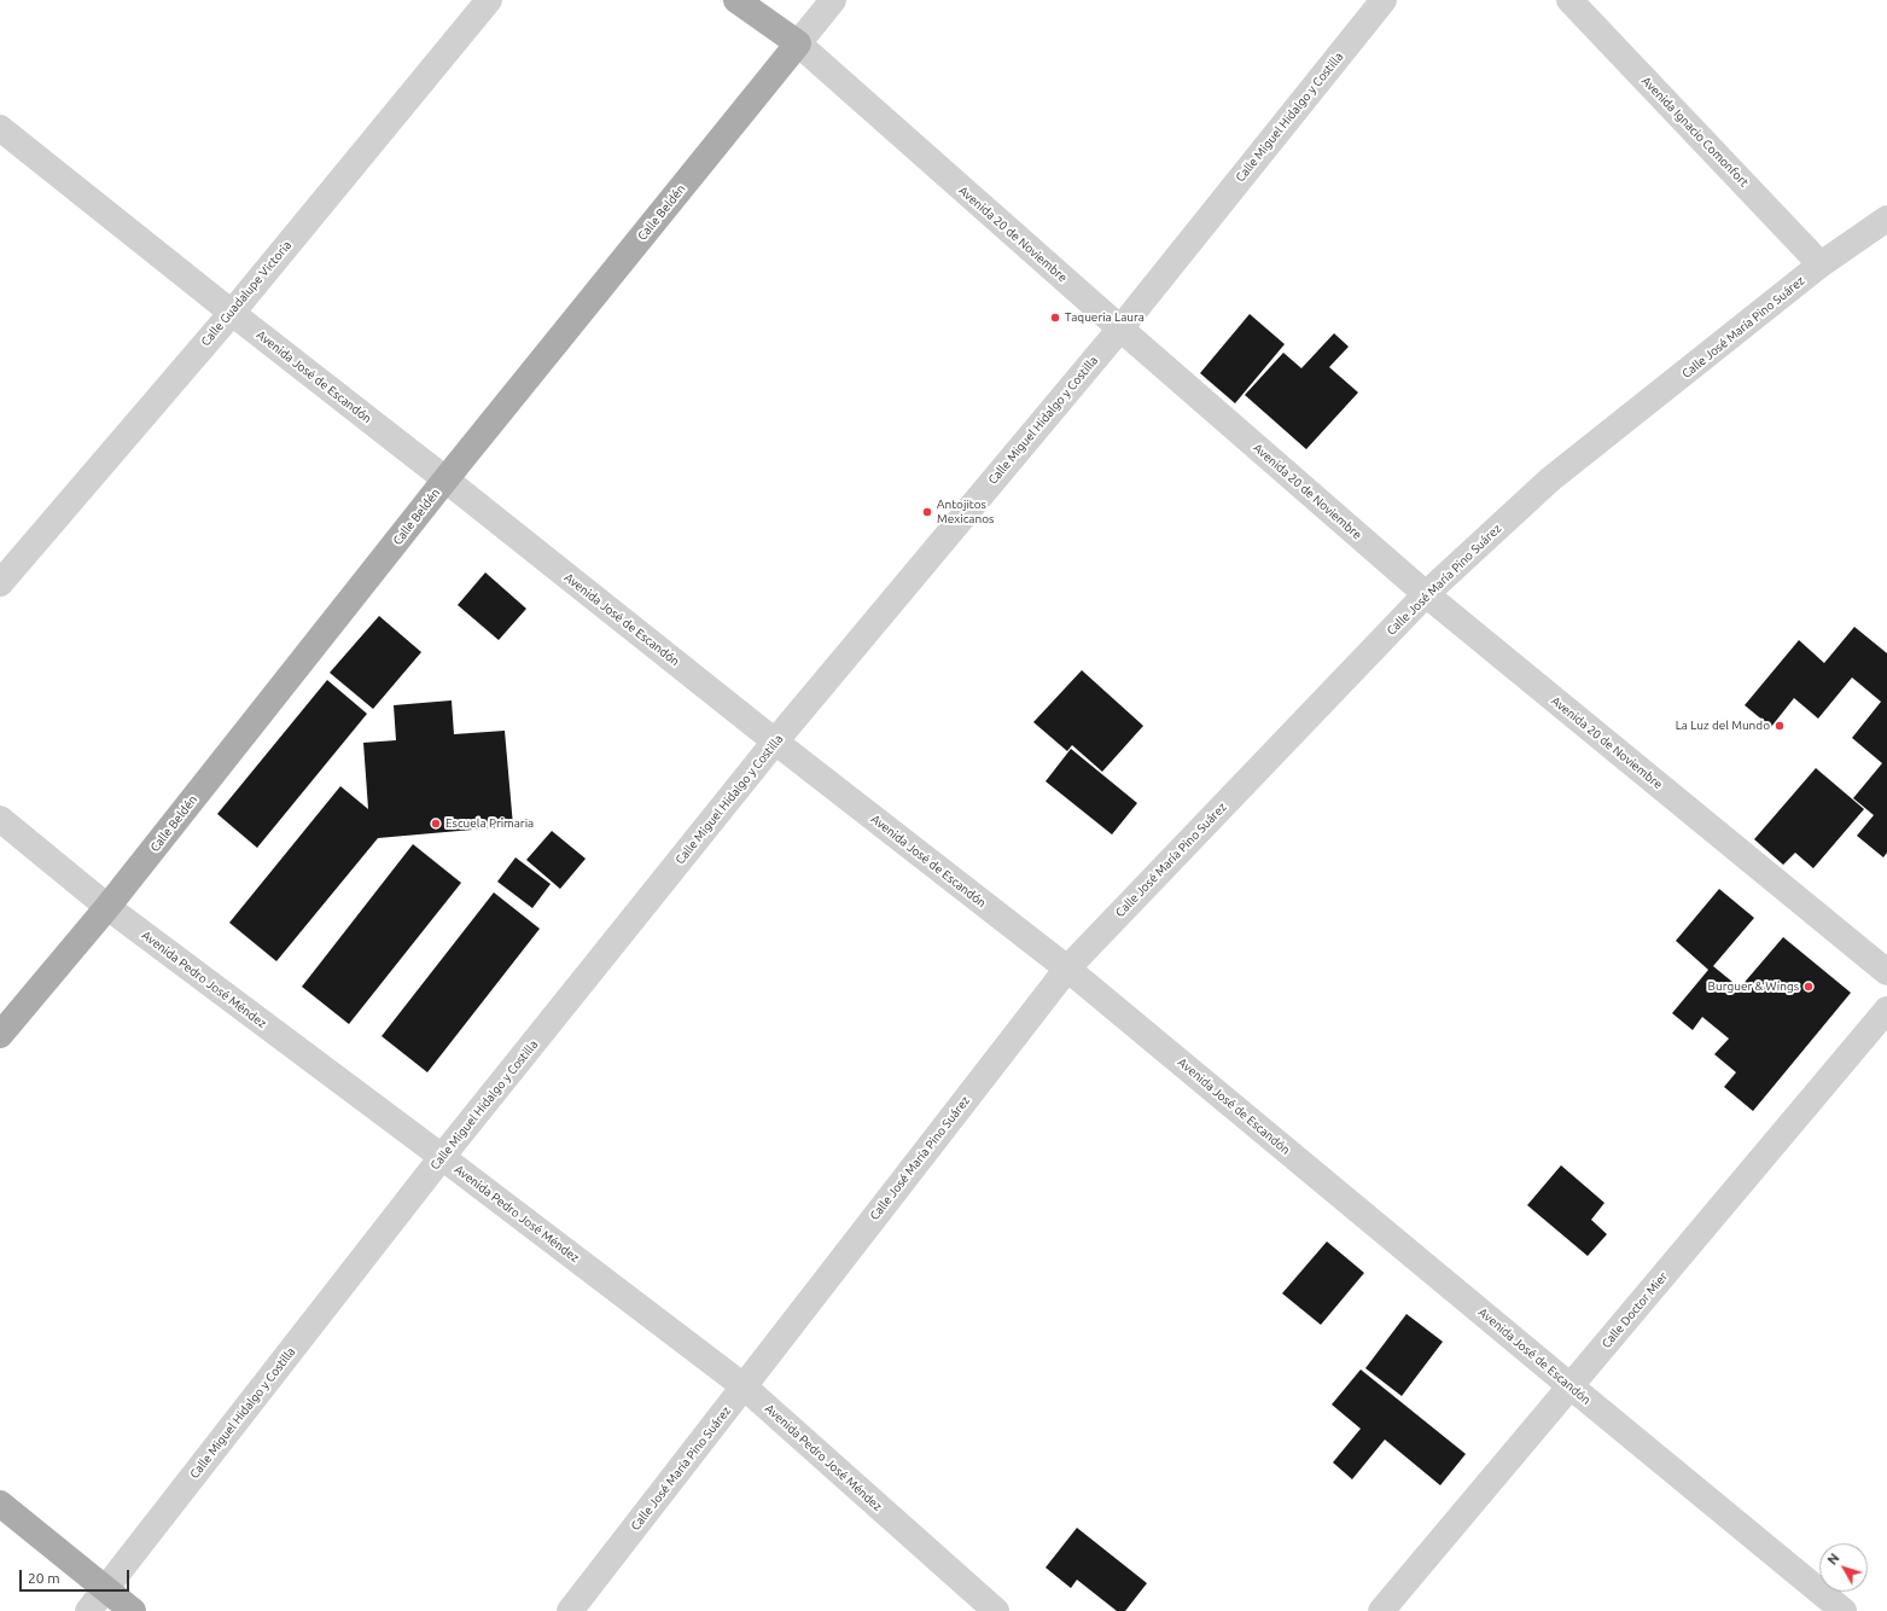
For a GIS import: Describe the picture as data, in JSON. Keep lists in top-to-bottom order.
{
  "streets": {
    "main road": ["Calle Beldén", "Avenida 20 de Noviembre"],
    "street": [
      "Calle Miguel Hidalgo y Costilla",
      "Avenida Ignacio Comonfort",
      "Calle Guadalupe Victoria",
      "Calle José María Pino Suárez",
      "Avenida José de Escandón",
      "Avenida Pedro José Méndez",
      "Calle Doctor Mier"
    ]
  },
  "crossings": [
    ["Calle Miguel Hidalgo y Costilla", "Avenida 20 de Noviembre"],
    ["Calle Miguel Hidalgo y Costilla", "Avenida José de Escandón"],
    ["Calle Miguel Hidalgo y Costilla", "Avenida Pedro José Méndez"],
    ["Avenida Ignacio Comonfort", "Calle José María Pino Suárez"],
    ["Calle Beldén", "Avenida 20 de Noviembre"],
    ["Calle Beldén", "Avenida José de Escandón"],
    ["Calle Beldén", "Avenida Pedro José Méndez"],
    ["Avenida 20 de Noviembre", "Calle José María Pino Suárez"],
    ["Calle Guadalupe Victoria", "Avenida José de Escandón"],
    ["Calle José María Pino Suárez", "Avenida José de Escandón"],
    ["Calle José María Pino Suárez", "Avenida Pedro José Méndez"],
    ["Avenida José de Escandón", "Calle Doctor Mier"]
  ],
  "places": [
    "Taqueria Laura",
    "Antojitos Mexicanos",
    "La Luz del Mundo",
    "Escuela Primaria",
    "Burguer & Wings"
  ],
  "scale_bar": "20 m",
  "north": "top left"
}
